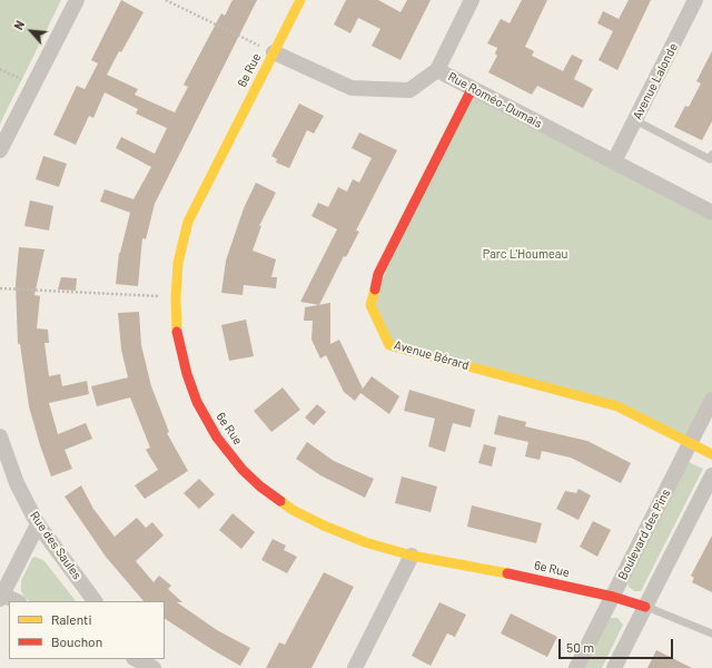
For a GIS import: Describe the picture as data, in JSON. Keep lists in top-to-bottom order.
{
  "streets": {
    "street": [
      "6e Rue",
      "Avenue Lalonde",
      "Rue Roméo-Dumais",
      "Avenue Bérard",
      "Boulevard des Pins",
      "Rue des Saules"
    ]
  },
  "crossings": [
    ["6e Rue", "Rue Roméo-Dumais"],
    ["6e Rue", "Boulevard des Pins"],
    ["Avenue Lalonde", "Rue Roméo-Dumais"],
    ["Rue Roméo-Dumais", "Avenue Bérard"],
    ["Avenue Bérard", "Boulevard des Pins"]
  ],
  "parks": ["Parc L'Houmeau"],
  "legend": ["Ralenti", "Bouchon"],
  "scale_bar": "50 m",
  "north": "top left"
}
